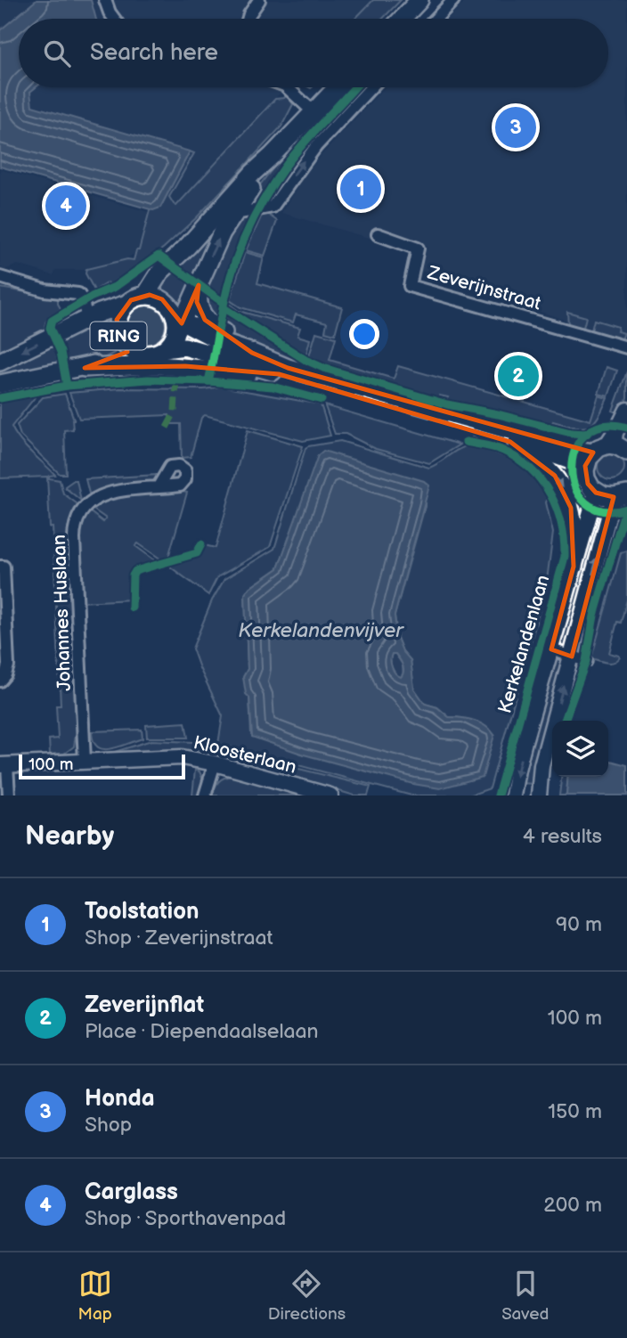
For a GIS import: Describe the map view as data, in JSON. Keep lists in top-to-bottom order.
{
  "streets": {
    "main road": ["RING"],
    "street": [
      "Zeverijnstraat",
      "Johannes Huslaan",
      "Kerkelandenlaan",
      "Kloosterlaan"
    ]
  },
  "crossings": [
    ["Johannes Huslaan", "Kloosterlaan"]
  ],
  "water": ["Kerkelandenvijver"],
  "scale_bar": "100 m",
  "page": {
    "search": "Search here",
    "pins": [
      "3",
      "1",
      "4",
      "2"
    ],
    "scale": "100 m",
    "heading": ["Nearby", "4 results"],
    "list": [
      {
        "mark": "1",
        "name": "Toolstation",
        "note": "Shop · Zeverijnstraat",
        "value": "90 m"
      },
      {
        "mark": "2",
        "name": "Zeverijnflat",
        "note": "Place · Diependaalselaan",
        "value": "100 m"
      },
      {
        "mark": "3",
        "name": "Honda",
        "note": "Shop",
        "value": "150 m"
      },
      {
        "mark": "4",
        "name": "Carglass",
        "note": "Shop · Sporthavenpad",
        "value": "200 m"
      }
    ],
    "nav": ["Map", "Directions", "Saved"]
  }
}
